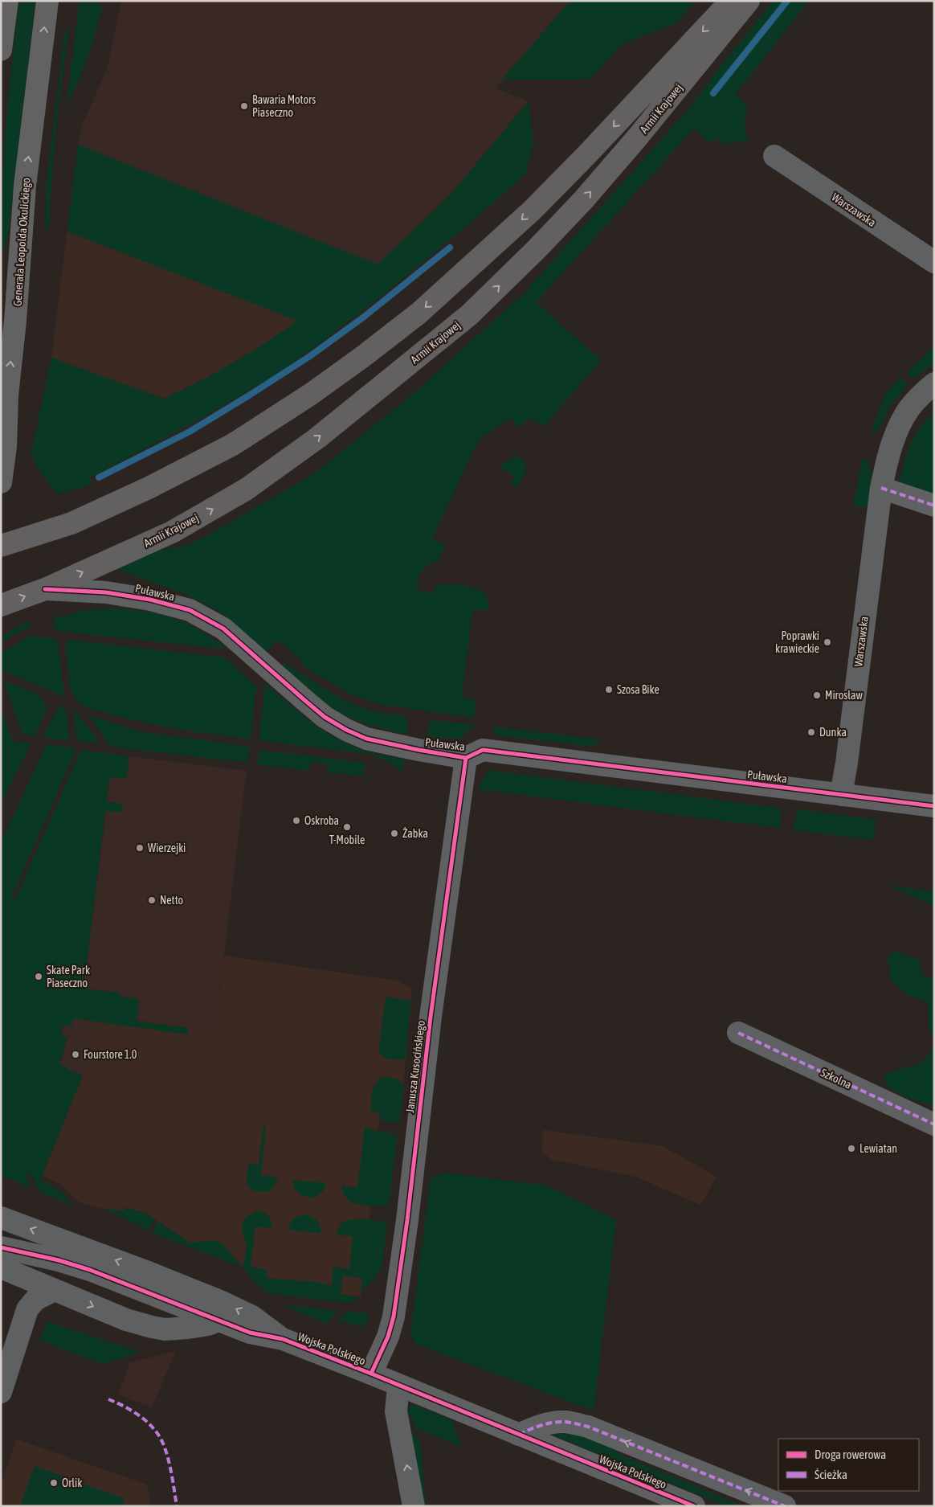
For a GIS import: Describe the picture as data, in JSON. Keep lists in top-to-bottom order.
{
  "streets": {
    "main road": ["Armii Krajowej", "Generała Leopolda Okulickiego", "Puławska"],
    "street": [
      "Warszawska",
      "Janusza Kusocińskiego",
      "Szkolna",
      "Wojska Polskiego"
    ]
  },
  "crossings": [
    ["Armii Krajowej", "Puławska"],
    ["Warszawska", "Puławska"],
    ["Puławska", "Janusza Kusocińskiego"],
    ["Janusza Kusocińskiego", "Wojska Polskiego"]
  ],
  "one_way": ["Generała Leopolda Okulickiego"],
  "places": [
    "Bawaria Motors Piaseczno",
    "Poprawki krawieckie",
    "Szosa Bike",
    "Mirosław",
    "Dunka",
    "Oskroba",
    "T-Mobile",
    "Żabka",
    "Wierzejki",
    "Netto",
    "Skate Park Piaseczno",
    "Fourstore 1.0",
    "Lewiatan",
    "Orlik"
  ],
  "legend": ["Droga rowerowa", "Ścieżka"]
}
